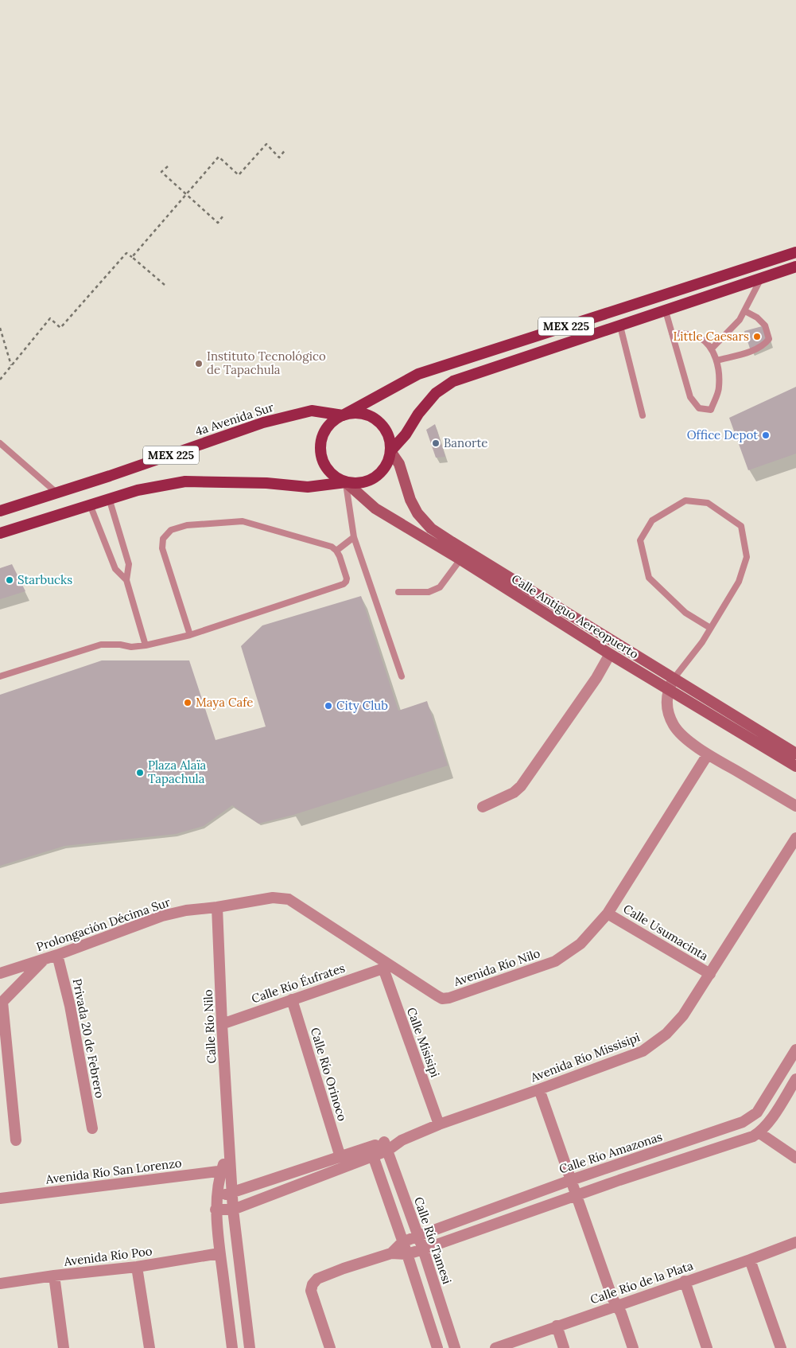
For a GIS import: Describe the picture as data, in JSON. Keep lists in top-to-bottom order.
{
  "streets": {
    "main road": ["MEX 225", "4a Avenida Sur", "Calle Antiguo Aereopuerto"],
    "street": [
      "Prolongación Décima Sur",
      "Calle Usumacinta",
      "Avenida Río Nilo",
      "Calle Río Éufrates",
      "Calle Río Nilo",
      "Privada 20 de Febrero",
      "Calle Misisipi",
      "Avenida Río Missisipi",
      "Calle Río Orinoco",
      "Calle Río Amazonas",
      "Avenida Río San Lorenzo",
      "Calle Río Tamesi",
      "Avenida Río Poo",
      "Calle Río de la Plata"
    ]
  },
  "crossings": [
    ["MEX 225", "4a Avenida Sur"],
    ["MEX 225", "Calle Antiguo Aereopuerto"],
    ["4a Avenida Sur", "Calle Antiguo Aereopuerto"],
    ["Prolongación Décima Sur", "Avenida Río Nilo"],
    ["Prolongación Décima Sur", "Calle Río Nilo"],
    ["Prolongación Décima Sur", "Privada 20 de Febrero"],
    ["Calle Usumacinta", "Avenida Río Nilo"],
    ["Calle Usumacinta", "Avenida Río Missisipi"],
    ["Avenida Río Nilo", "Calle Río Éufrates"],
    ["Avenida Río Nilo", "Calle Río Nilo"],
    ["Avenida Río Nilo", "Calle Misisipi"],
    ["Calle Río Éufrates", "Calle Río Nilo"],
    ["Calle Río Éufrates", "Calle Misisipi"],
    ["Calle Río Éufrates", "Calle Río Orinoco"],
    ["Calle Río Nilo", "Avenida Río San Lorenzo"],
    ["Calle Río Nilo", "Avenida Río Poo"],
    ["Calle Misisipi", "Avenida Río Missisipi"],
    ["Avenida Río Missisipi", "Calle Río Tamesi"],
    ["Calle Río Amazonas", "Calle Río Tamesi"]
  ],
  "places": [
    "Little Caesars",
    "Instituto Tecnológico de Tapachula",
    "Office Depot",
    "Banorte",
    "Starbucks",
    "Maya Cafe",
    "City Club",
    "Plaza Alaïa Tapachula"
  ]
}
